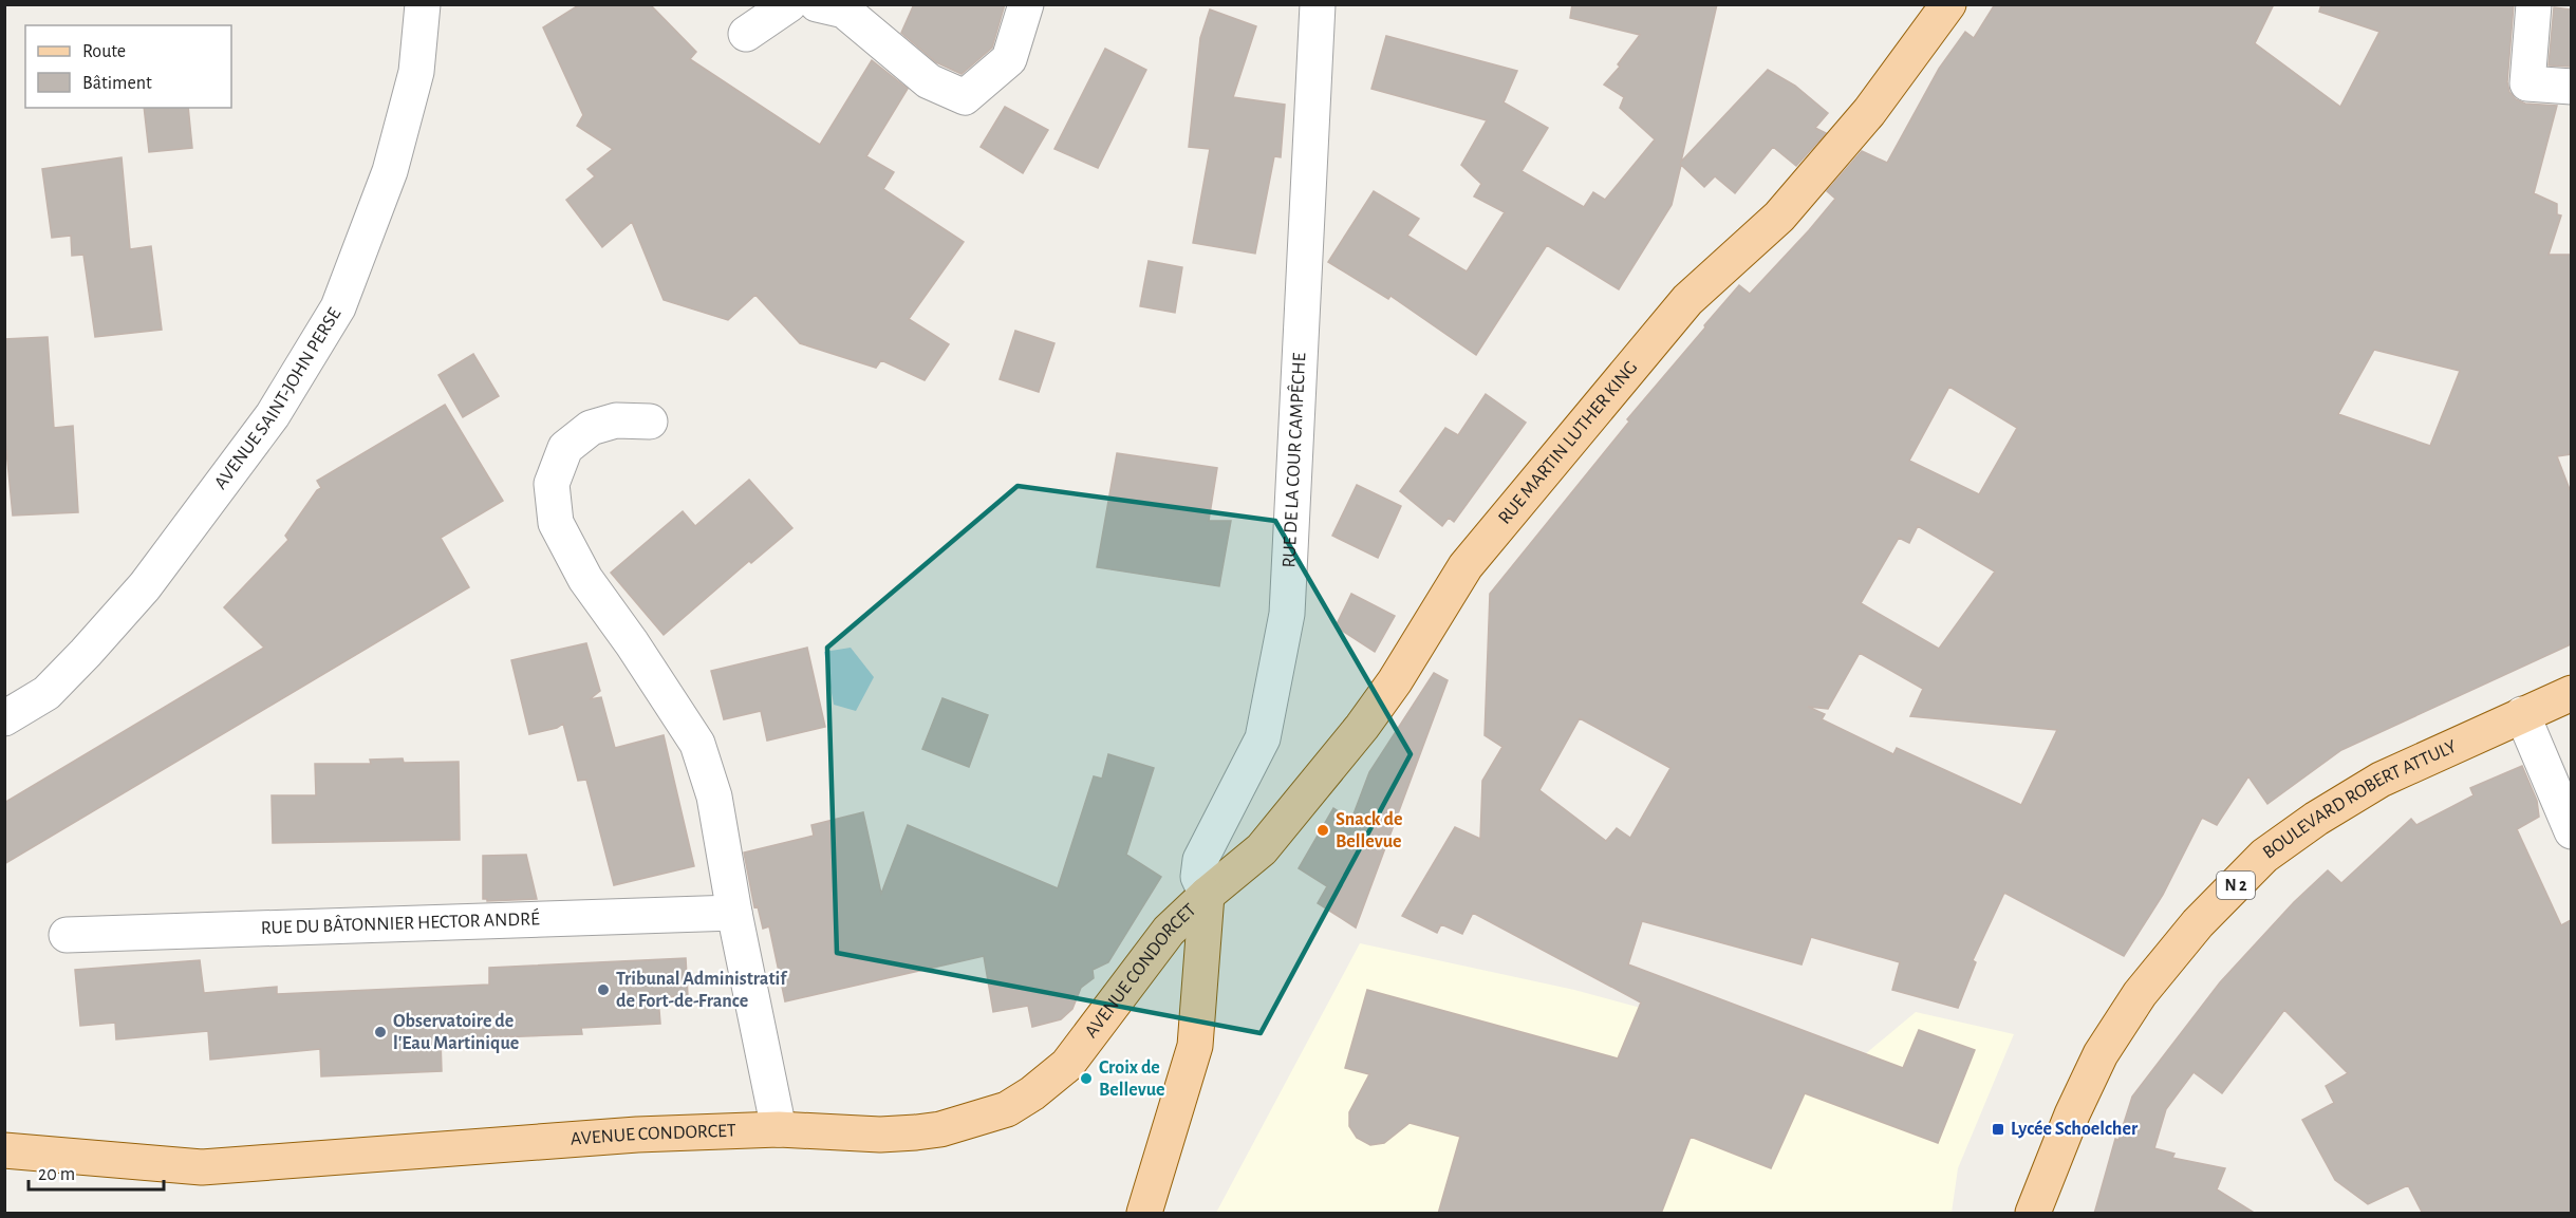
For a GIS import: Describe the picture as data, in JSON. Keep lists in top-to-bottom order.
{
  "streets": {
    "main road": [
      "RUE MARTIN LUTHER KING",
      "BOULEVARD ROBERT ATTULY",
      "N 2",
      "AVENUE CONDORCET"
    ],
    "street": ["AVENUE SAINT-JOHN PERSE", "RUE DE LA COUR CAMPÊCHE", "RUE DU BÂTONNIER HECTOR ANDRÉ"]
  },
  "crossings": [
    ["RUE MARTIN LUTHER KING", "RUE DE LA COUR CAMPÊCHE"],
    ["RUE MARTIN LUTHER KING", "AVENUE CONDORCET"],
    ["RUE DE LA COUR CAMPÊCHE", "AVENUE CONDORCET"]
  ],
  "places": {
    "other": [
      "Snack de Bellevue",
      "Tribunal Administratif de Fort-de-France",
      "Observatoire de l'Eau Martinique",
      "Croix de Bellevue"
    ],
    "transit": ["Lycée Schoelcher"]
  },
  "legend": ["Route", "Bâtiment"],
  "scale_bar": "20 m"
}
